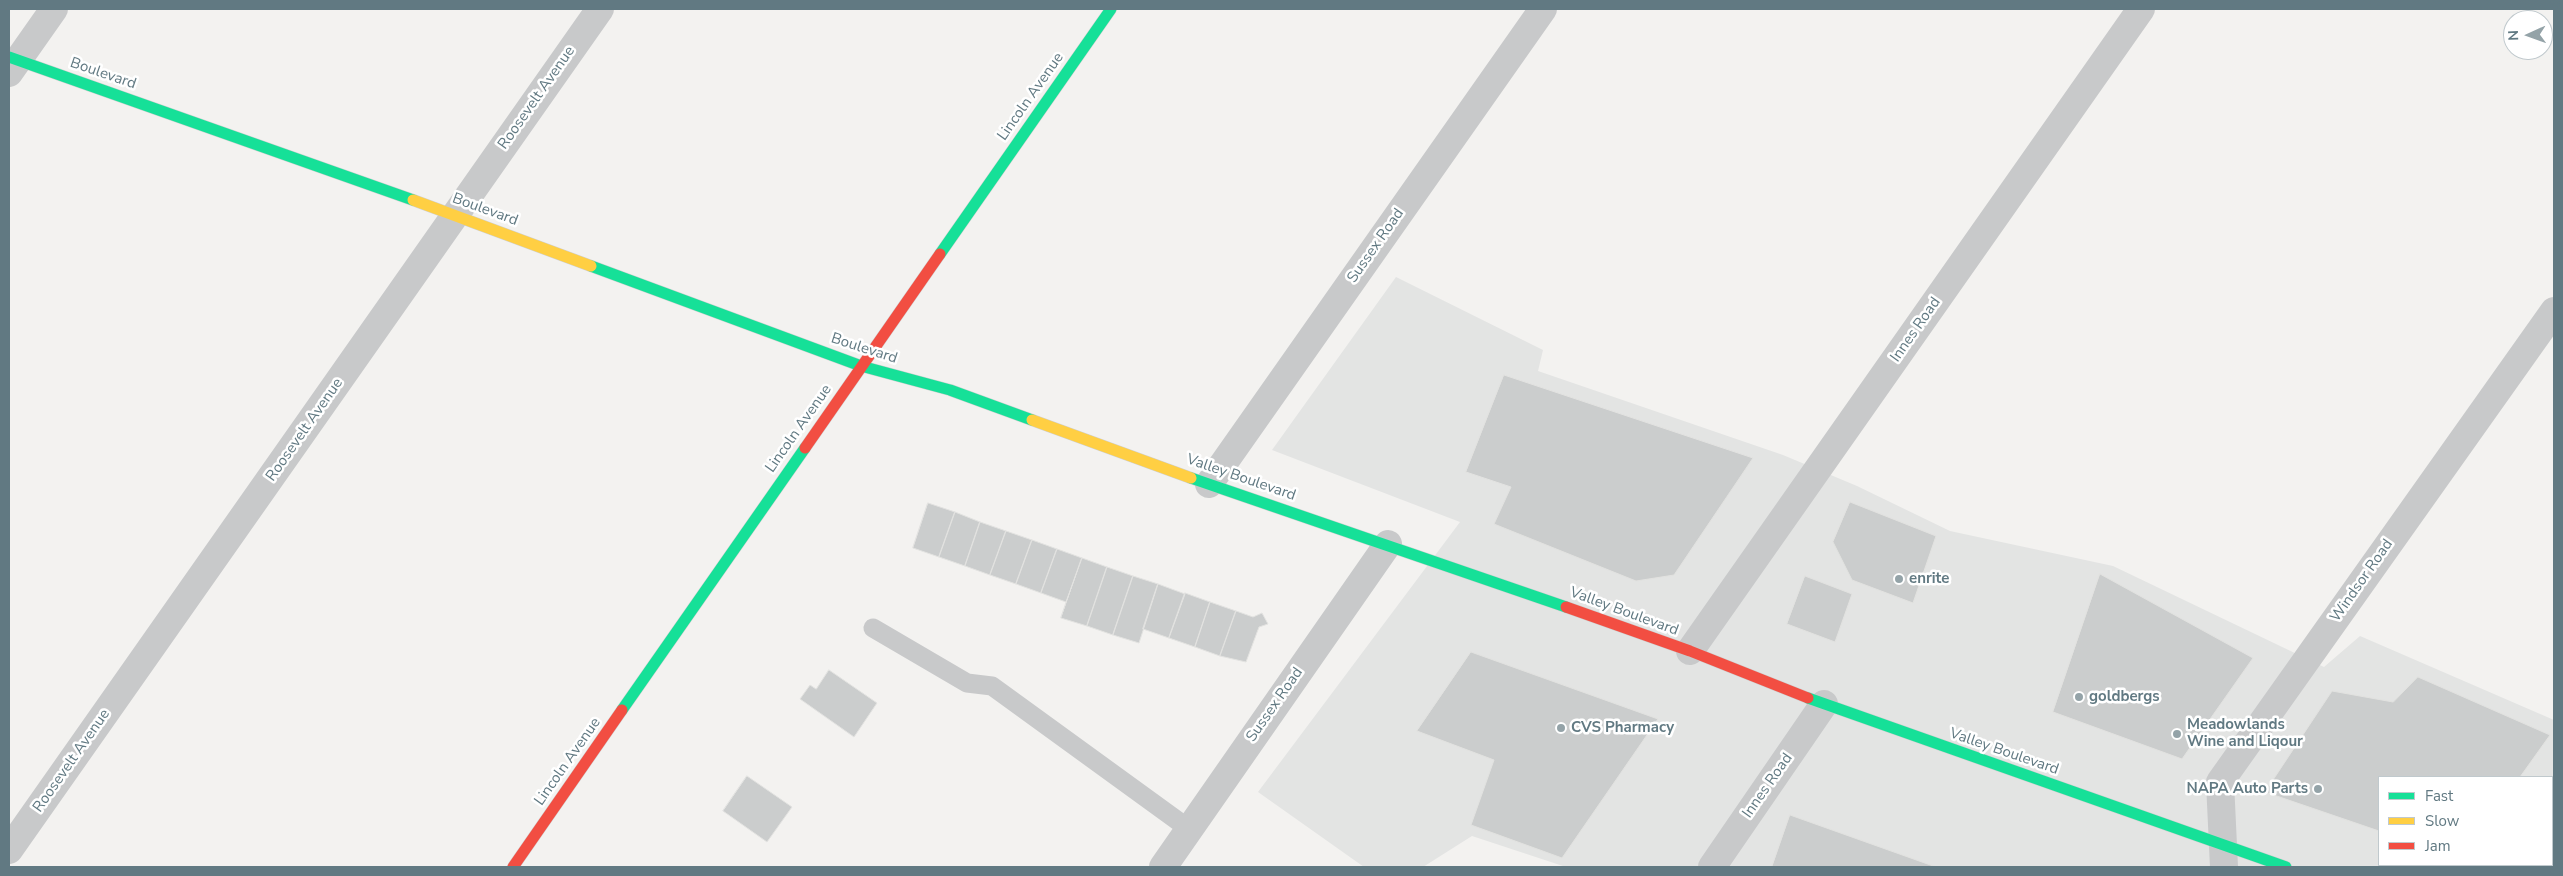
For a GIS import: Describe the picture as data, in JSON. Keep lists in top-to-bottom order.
{
  "streets": {
    "street": [
      "Boulevard",
      "Lincoln Avenue",
      "Roosevelt Avenue",
      "Sussex Road",
      "Innes Road",
      "Valley Boulevard",
      "Windsor Road"
    ]
  },
  "crossings": [
    ["Boulevard", "Lincoln Avenue"],
    ["Boulevard", "Roosevelt Avenue"],
    ["Boulevard", "Valley Boulevard"],
    ["Sussex Road", "Valley Boulevard"],
    ["Innes Road", "Valley Boulevard"],
    ["Valley Boulevard", "Windsor Road"]
  ],
  "places": [
    "enrite",
    "goldbergs",
    "CVS Pharmacy",
    "Meadowlands Wine and Liqour",
    "NAPA Auto Parts"
  ],
  "legend": ["Fast", "Slow", "Jam"],
  "north": "left"
}
